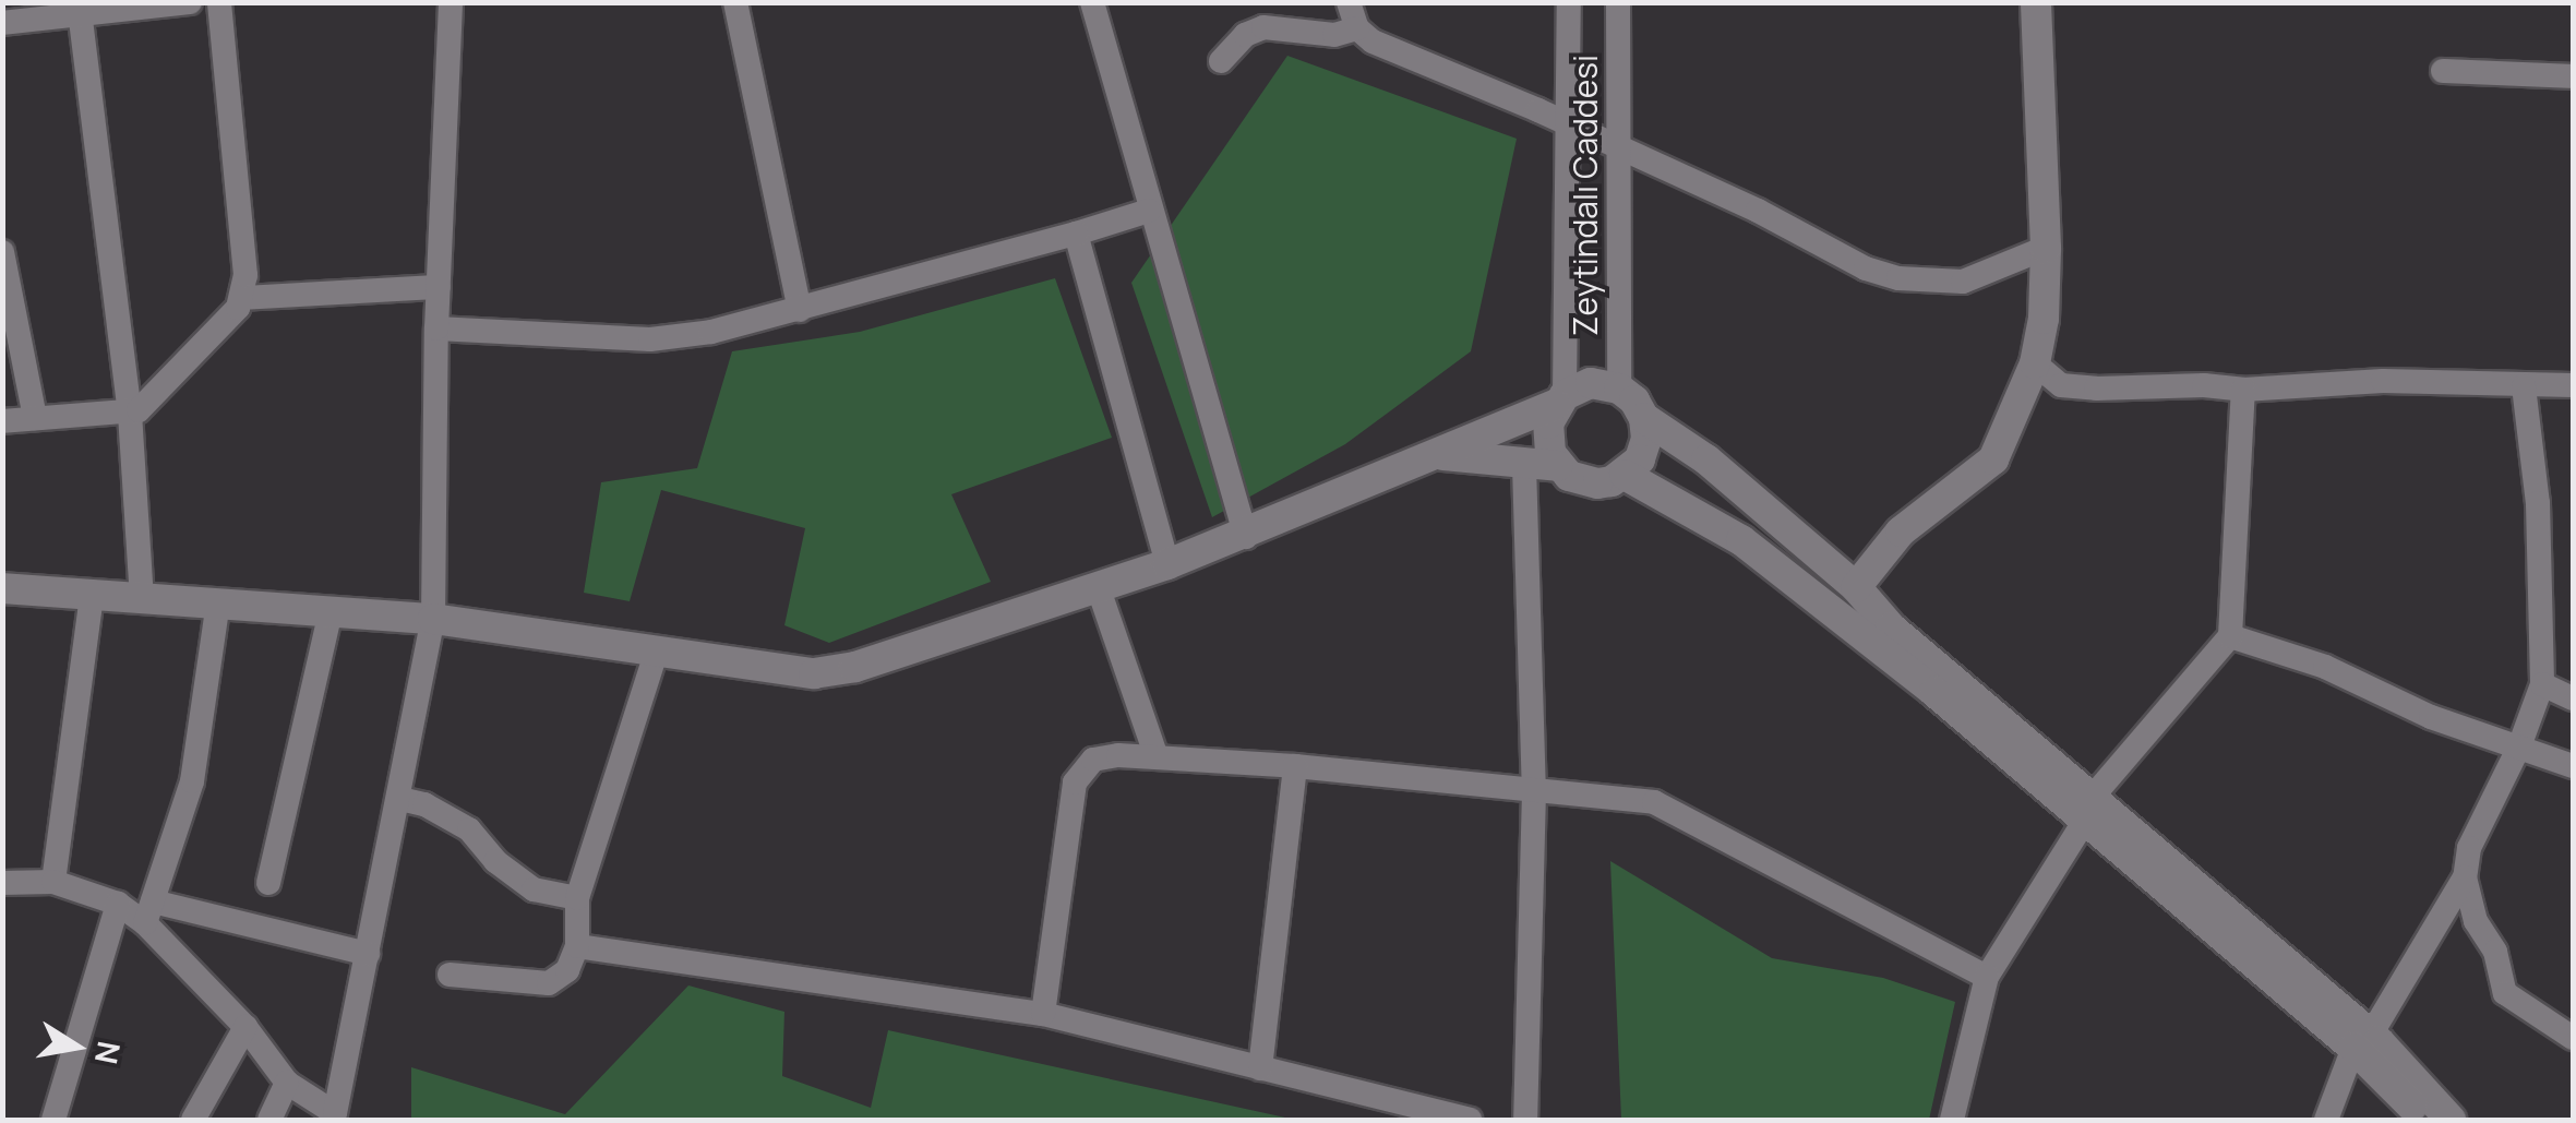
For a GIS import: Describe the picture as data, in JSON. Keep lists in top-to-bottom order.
{
  "streets": {
    "street": ["Zeytindalı Caddesi"]
  },
  "north": "right"
}
